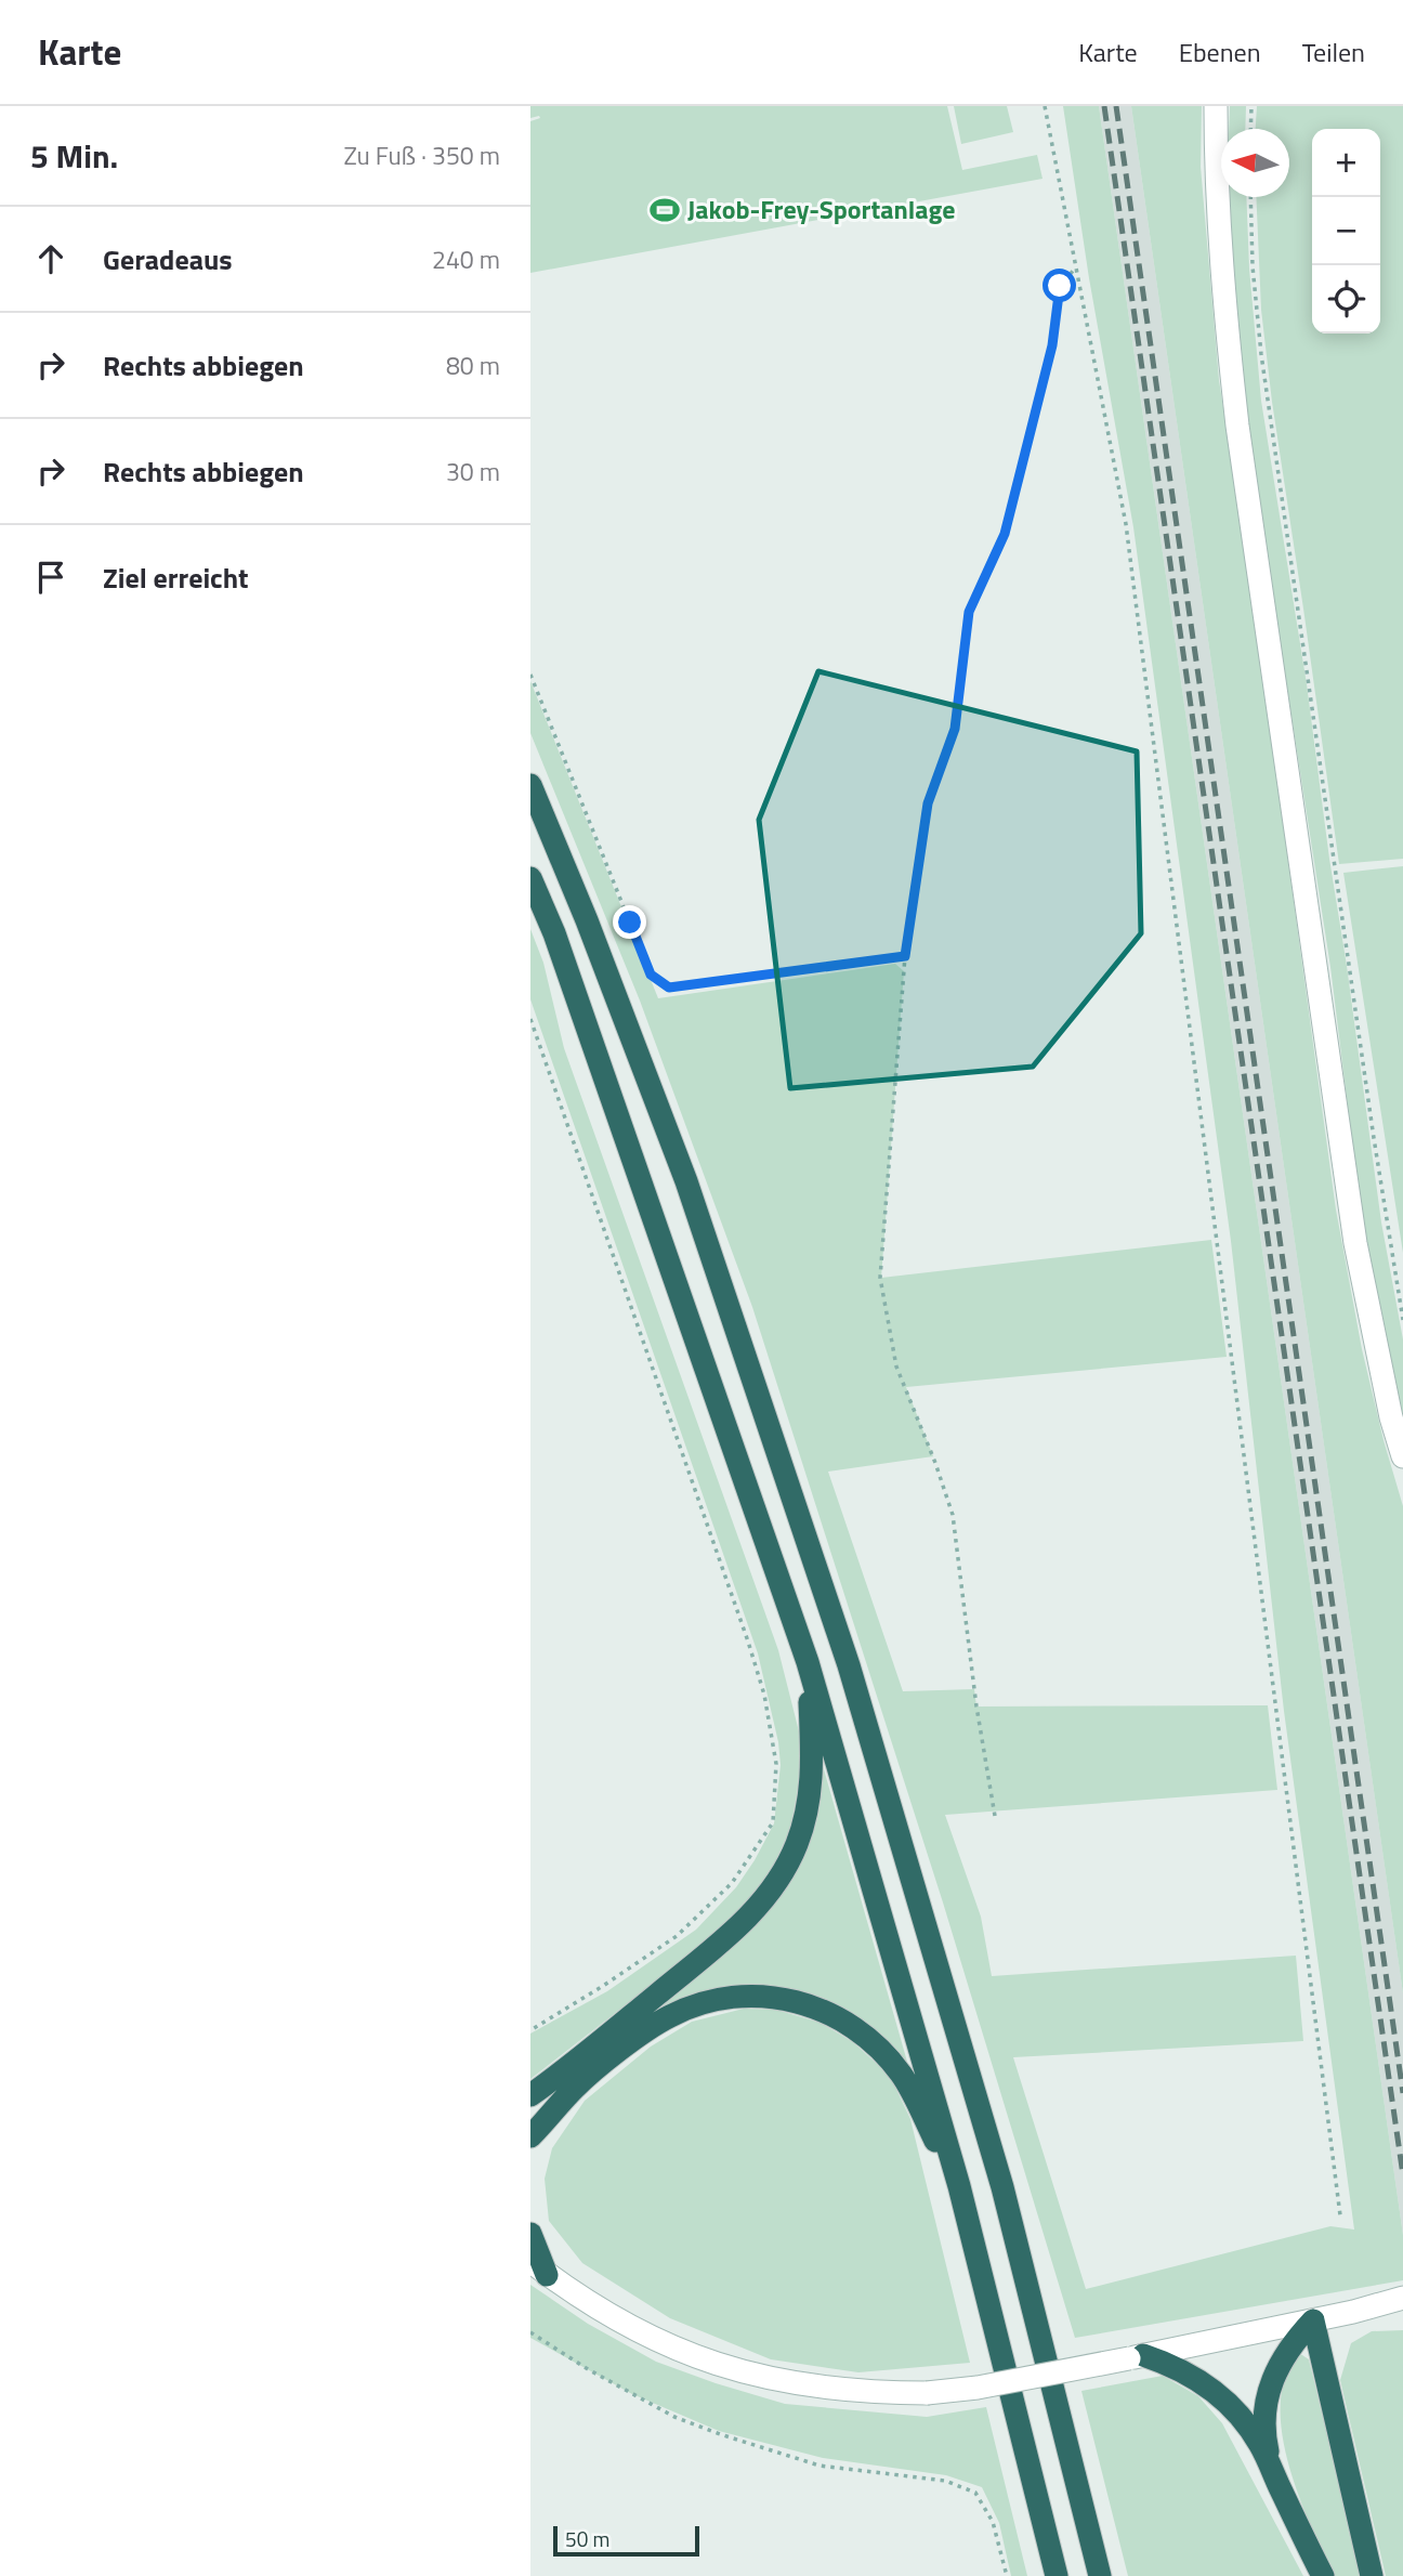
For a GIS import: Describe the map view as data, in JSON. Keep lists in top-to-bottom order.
{
  "places": {
    "sports": ["Jakob-Frey-Sportanlage"]
  },
  "scale_bar": "50 m",
  "north": "left",
  "page": {
    "header": "Karte",
    "nav": ["Karte", "Ebenen", "Teilen"],
    "heading": ["5 Min.", "Zu Fuß · 350 m"],
    "map_buttons": ["+", "−"],
    "list": [
      ["Geradeaus", "240 m"],
      ["Rechts abbiegen", "80 m"],
      ["Rechts abbiegen", "30 m"],
      "Ziel erreicht"
    ],
    "scale": "50 m"
  }
}
